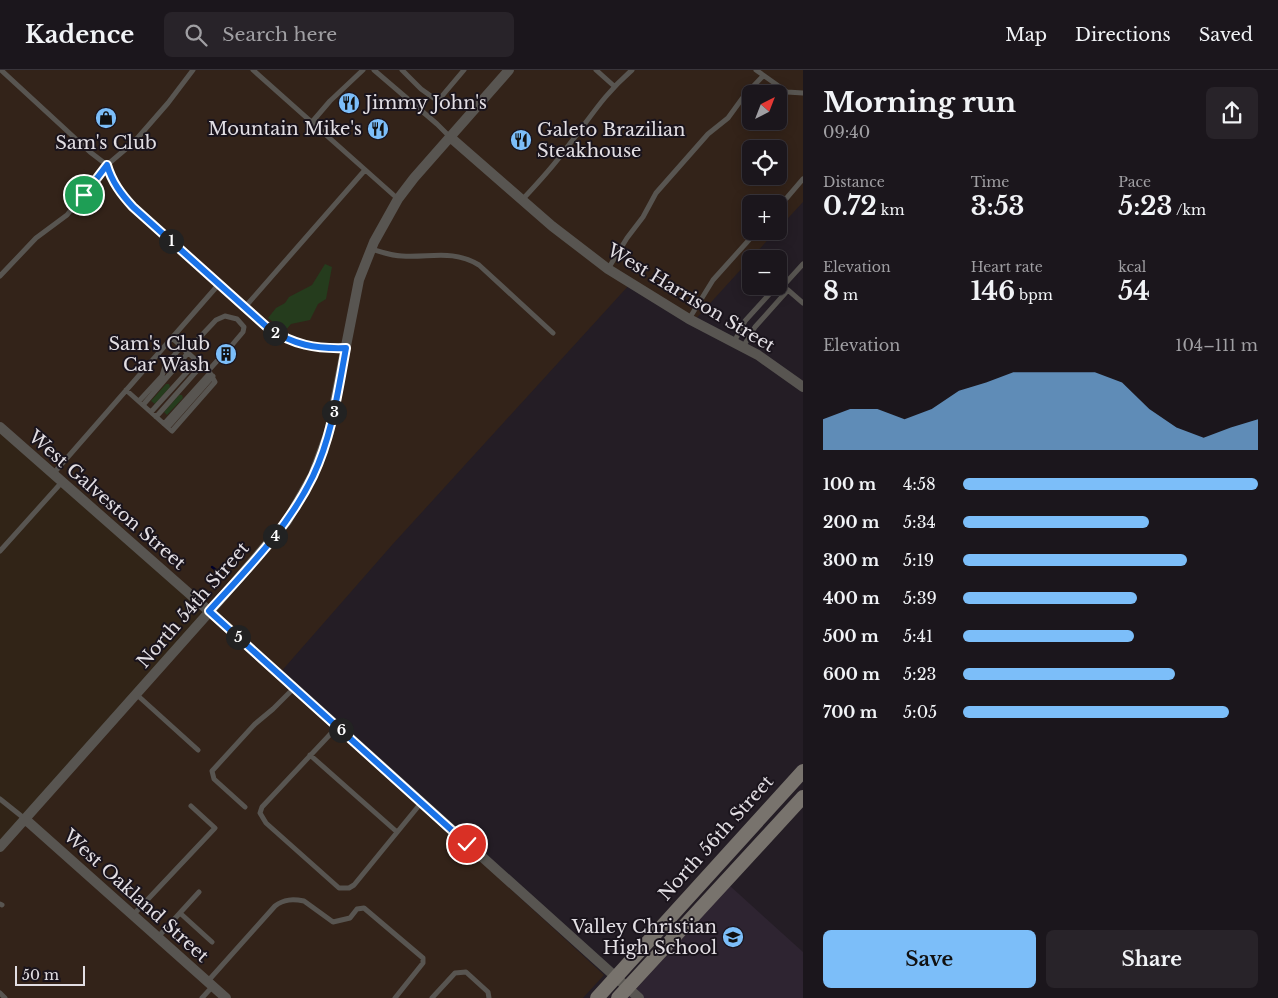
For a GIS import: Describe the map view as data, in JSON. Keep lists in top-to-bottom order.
{
  "streets": {
    "main road": ["North 56th Street"],
    "street": [
      "West Harrison Street",
      "West Galveston Street",
      "North 54th Street",
      "West Oakland Street"
    ]
  },
  "crossings": [
    ["West Harrison Street", "North 54th Street"],
    ["West Galveston Street", "North 54th Street"],
    ["West Galveston Street", "North 56th Street"],
    ["North 54th Street", "West Oakland Street"]
  ],
  "places": {
    "restaurant": ["Jimmy John's", "Mountain Mike's", "Galeto Brazilian Steakhouse"],
    "shop": ["Sam's Club"],
    "building": ["Sam's Club Car Wash"],
    "school or university": ["Valley Christian High School"]
  },
  "scale_bar": "50 m",
  "north": "top right",
  "page": {
    "header": "Kadence",
    "search": "Search here",
    "nav": ["Map", "Directions", "Saved"],
    "heading": ["Morning run", "09:40"],
    "map_buttons": ["+", "−"],
    "stats": [
      ["Distance", "0.72 km"],
      ["Time", "3:53"],
      ["Pace", "5:23 /km"],
      ["Elevation", "8 m"],
      ["Heart rate", "146 bpm"],
      ["kcal", "54"]
    ],
    "pins": [
      "1",
      "2",
      "3",
      "4",
      "5",
      "6"
    ],
    "chart": ["Elevation", "104–111 m"],
    "list": [
      {
        "name": "100 m",
        "note": "4:58"
      },
      {
        "name": "200 m",
        "note": "5:34"
      },
      {
        "name": "300 m",
        "note": "5:19"
      },
      {
        "name": "400 m",
        "note": "5:39"
      },
      {
        "name": "500 m",
        "note": "5:41"
      },
      {
        "name": "600 m",
        "note": "5:23"
      },
      {
        "name": "700 m",
        "note": "5:05"
      }
    ],
    "buttons": ["Save", "Share"],
    "scale": "50 m"
  }
}
